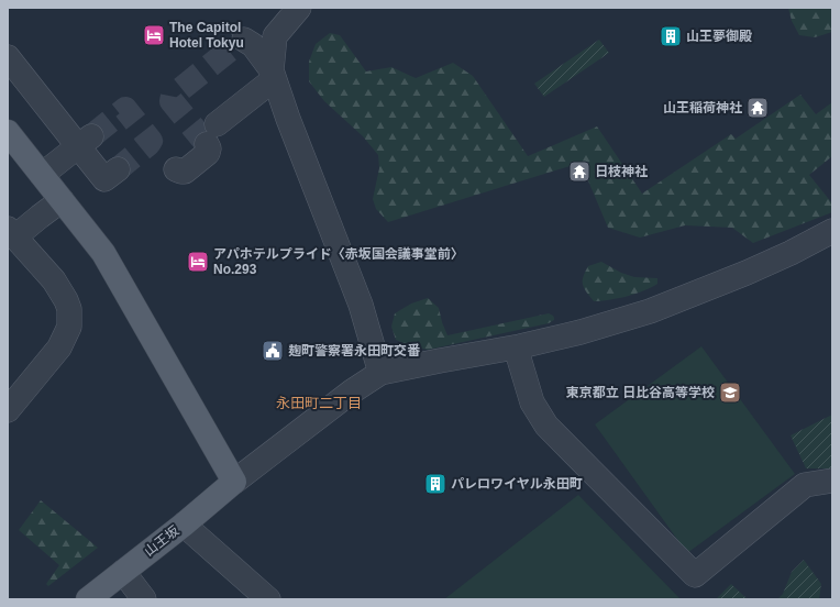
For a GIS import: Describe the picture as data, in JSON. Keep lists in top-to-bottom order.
{
  "streets": {
    "main road": ["山王坂"]
  },
  "districts": ["永田町二丁目"],
  "places": {
    "hotel": ["The Capitol Hotel Tokyu", "アパホテルプライド〈赤坂国会議事堂前〉 No.293"],
    "building": ["山王夢御殿", "パレロワイヤル永田町"],
    "temple": ["山王稲荷神社", "日枝神社"],
    "public building": ["麹町警察署永田町交番"],
    "school or university": ["東京都立 日比谷高等学校"]
  }
}
